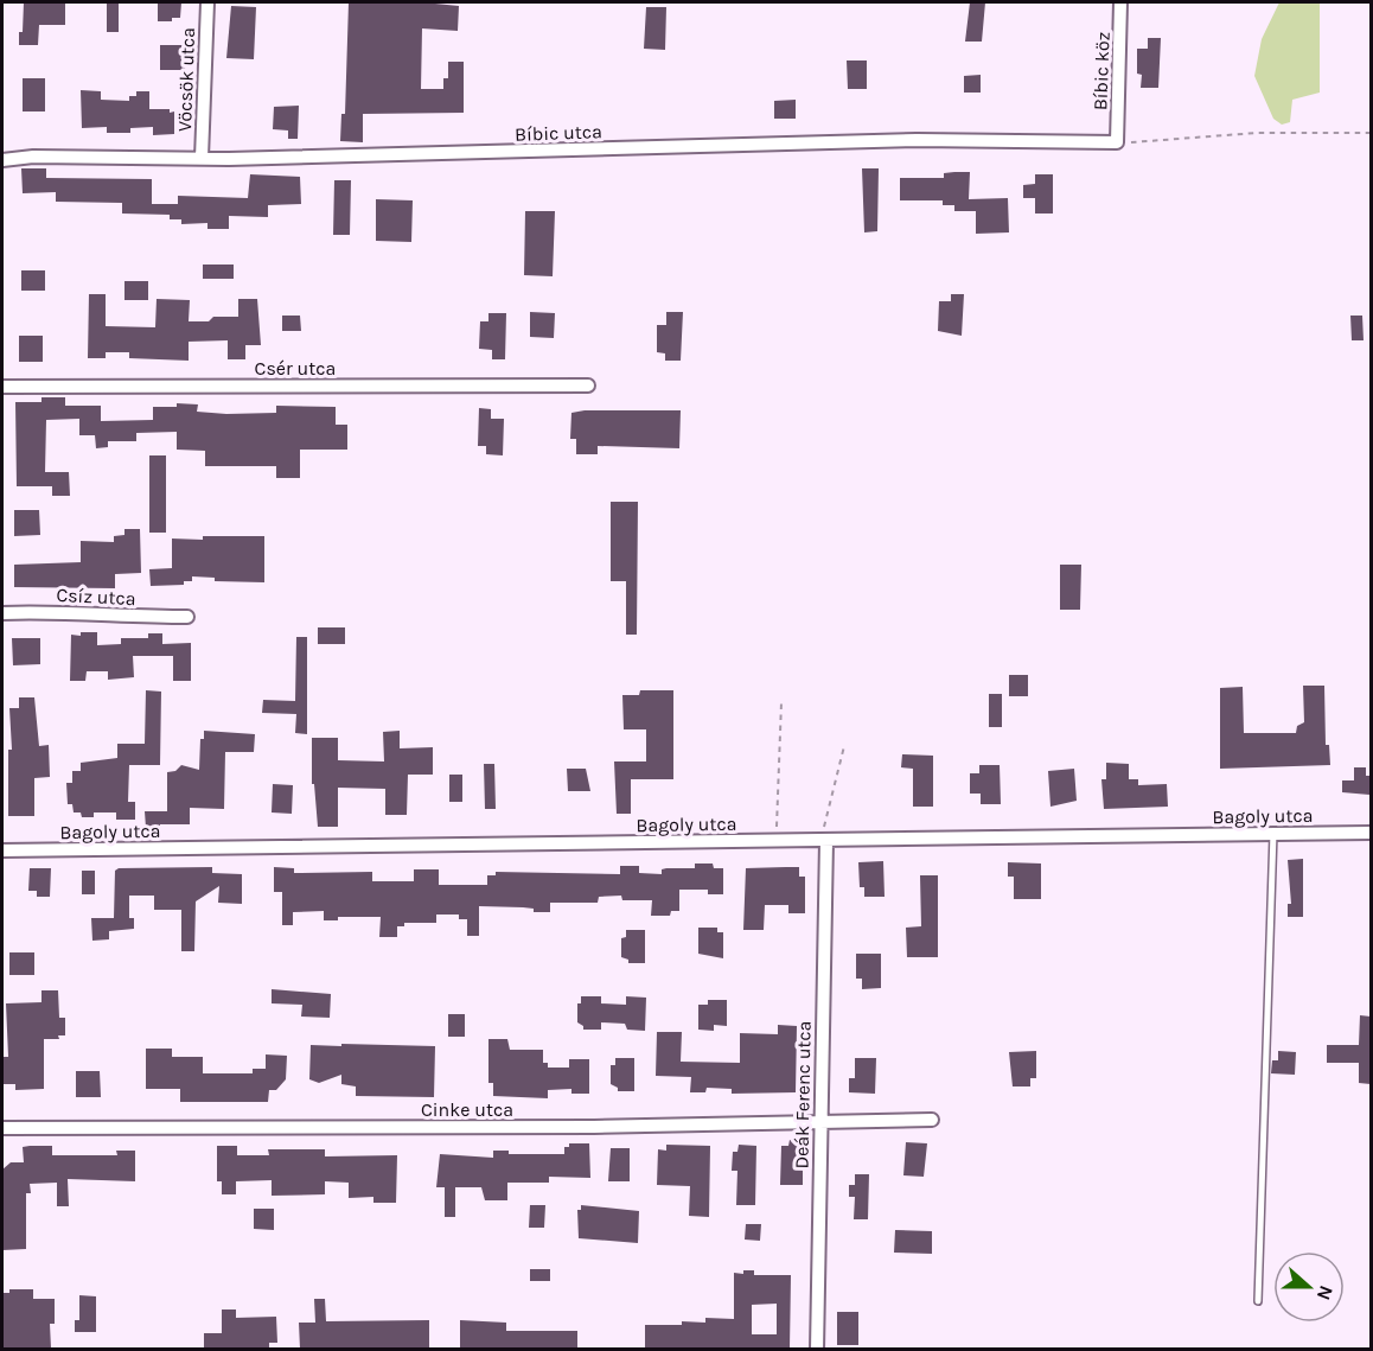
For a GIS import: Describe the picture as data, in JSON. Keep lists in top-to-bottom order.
{
  "streets": {
    "street": [
      "Bíbic köz",
      "Vöcsök utca",
      "Bíbic utca",
      "Csér utca",
      "Csíz utca",
      "Bagoly utca",
      "Deák Ferenc utca",
      "Cinke utca"
    ]
  },
  "crossings": [
    ["Bíbic köz", "Bíbic utca"],
    ["Vöcsök utca", "Bíbic utca"],
    ["Bagoly utca", "Deák Ferenc utca"],
    ["Deák Ferenc utca", "Cinke utca"]
  ],
  "north": "right"
}
